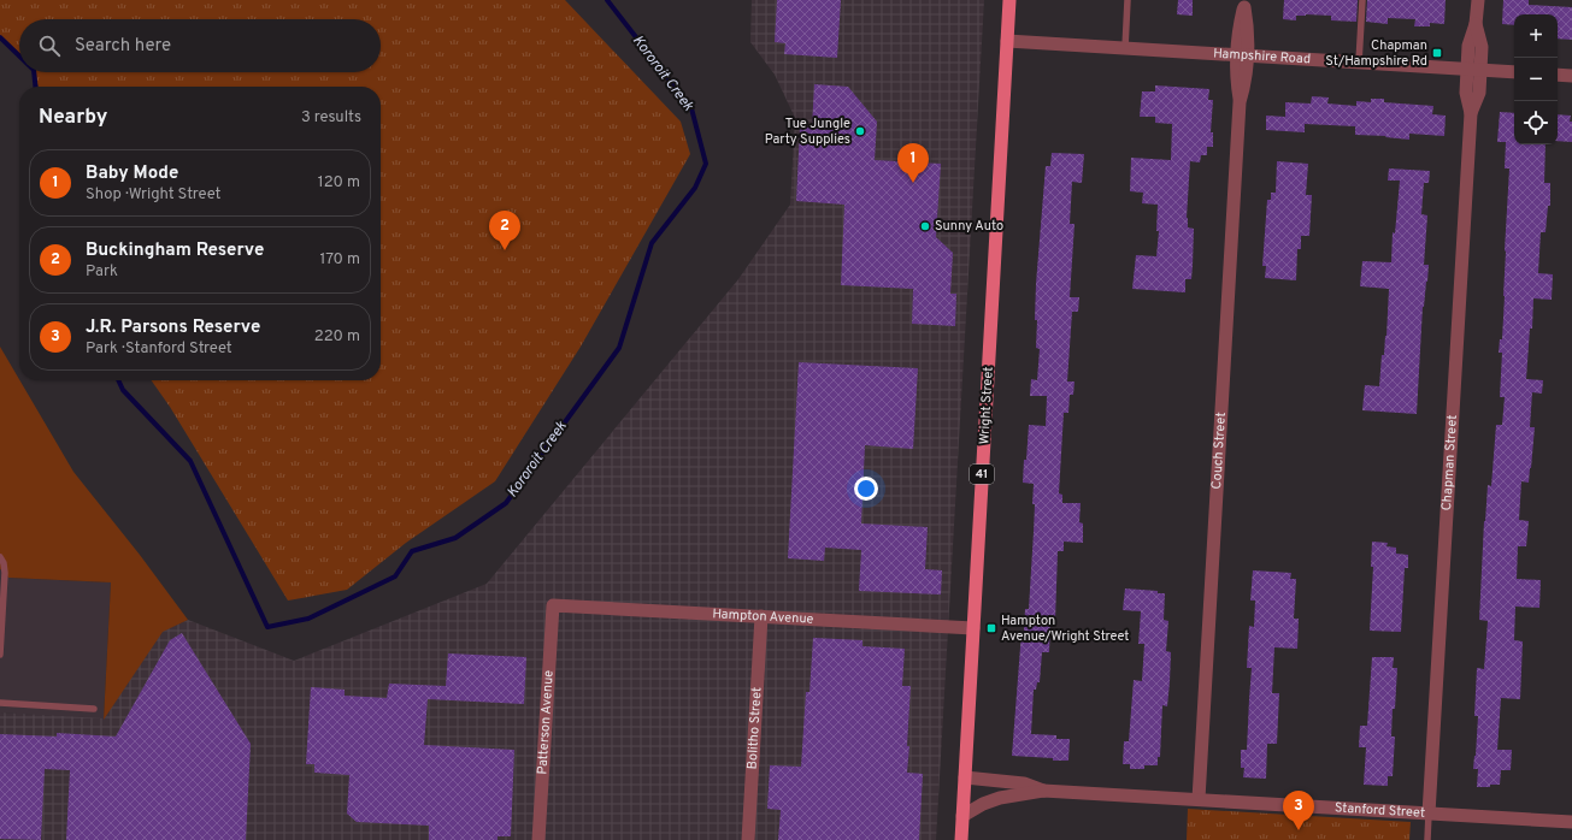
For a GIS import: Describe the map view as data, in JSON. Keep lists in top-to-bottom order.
{
  "streets": {
    "main road": ["Wright Street", "41"],
    "street": [
      "Hampshire Road",
      "Couch Street",
      "Chapman Street",
      "Hampton Avenue",
      "Patterson Avenue",
      "Bolitho Street",
      "Stanford Street"
    ]
  },
  "crossings": [
    ["Hampshire Road", "Wright Street"],
    ["Hampshire Road", "Couch Street"],
    ["Hampshire Road", "Chapman Street"],
    ["Wright Street", "Hampton Avenue"],
    ["Wright Street", "Stanford Street"],
    ["Couch Street", "Stanford Street"],
    ["Chapman Street", "Stanford Street"],
    ["Hampton Avenue", "Patterson Avenue"],
    ["Hampton Avenue", "Bolitho Street"]
  ],
  "water": ["Kororoit Creek"],
  "places": {
    "transit": ["Chapman St/Hampshire Rd", "Hampton Avenue/Wright Street"],
    "other": ["Tue Jungle Party Supplies", "Sunny Auto"]
  },
  "page": {
    "map_buttons": ["+", "−"],
    "search": "Search here",
    "heading": ["Nearby", "3 results"],
    "pins": ["1", "2", "3"],
    "list": [
      {
        "mark": "1",
        "name": "Baby Mode",
        "note": "Shop · Wright Street",
        "value": "120 m"
      },
      {
        "mark": "2",
        "name": "Buckingham Reserve",
        "note": "Park",
        "value": "170 m"
      },
      {
        "mark": "3",
        "name": "J.R. Parsons Reserve",
        "note": "Park · Stanford Street",
        "value": "220 m"
      }
    ]
  }
}
